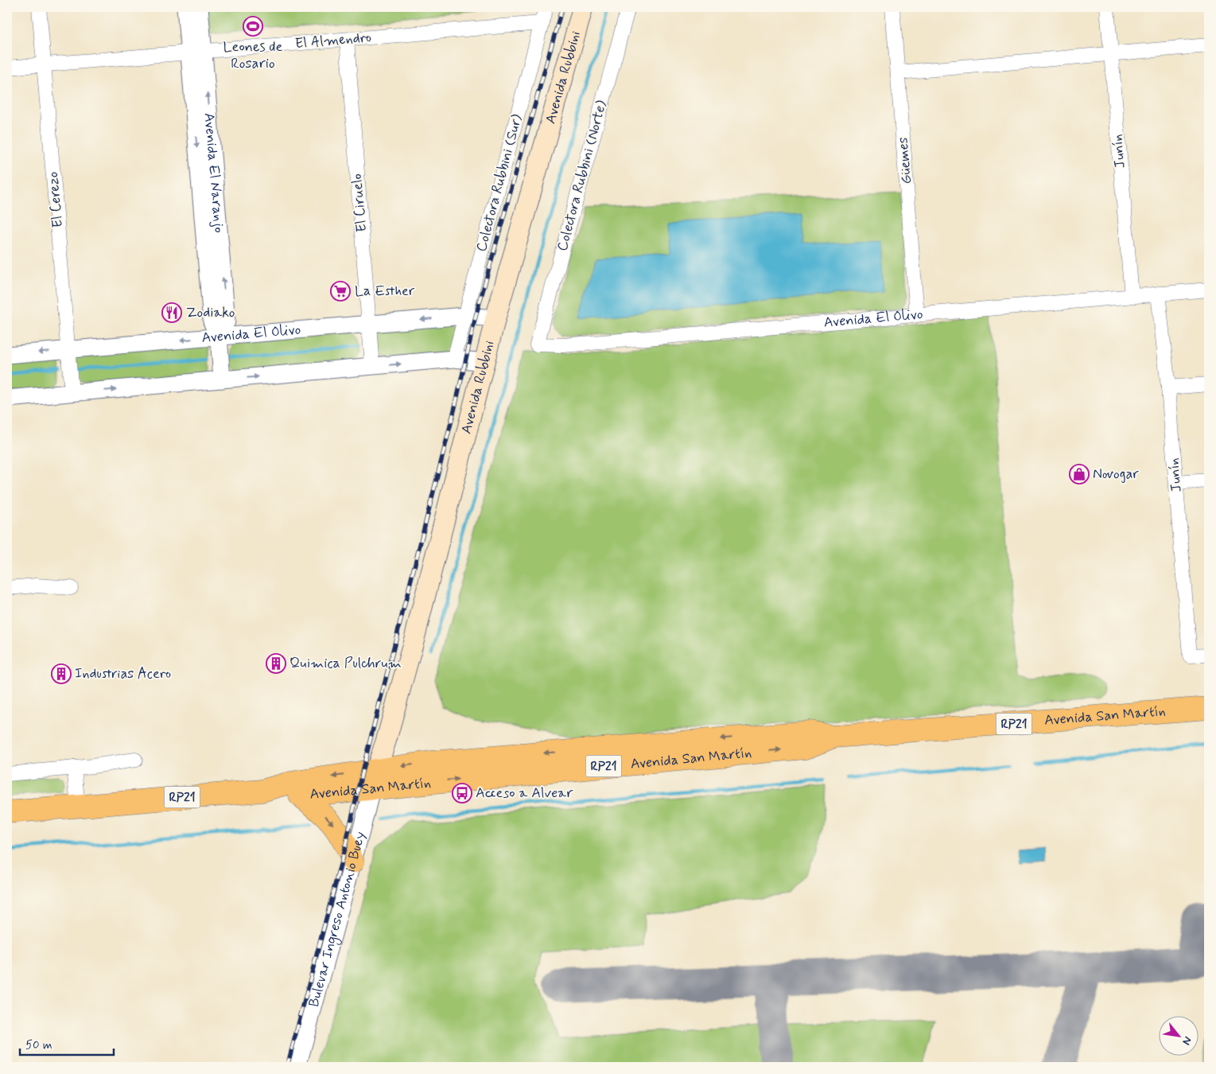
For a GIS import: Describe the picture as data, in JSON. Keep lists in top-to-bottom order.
{
  "streets": {
    "main road": ["Avenida Rubbini", "Avenida San Martín", "RP21"],
    "street": [
      "El Almendro",
      "Junín",
      "Güemes",
      "Avenida El Naranjo",
      "Colectora Rubbini (Norte)",
      "Colectora Rubbini (Sur)",
      "El Cerezo",
      "El Ciruelo",
      "Avenida El Olivo",
      "Bulevar Ingreso Antonio Buey"
    ]
  },
  "crossings": [
    ["El Almendro", "Avenida El Naranjo"],
    ["El Almendro", "Colectora Rubbini (Sur)"],
    ["El Almendro", "El Cerezo"],
    ["El Almendro", "El Ciruelo"],
    ["Avenida Rubbini", "Avenida El Olivo"],
    ["Avenida Rubbini", "Avenida San Martín"],
    ["Avenida Rubbini", "Bulevar Ingreso Antonio Buey"],
    ["Junín", "Avenida El Olivo"],
    ["Güemes", "Avenida El Olivo"],
    ["Avenida El Naranjo", "Avenida El Olivo"],
    ["Colectora Rubbini (Norte)", "Avenida El Olivo"],
    ["Colectora Rubbini (Sur)", "Avenida El Olivo"],
    ["El Cerezo", "Avenida El Olivo"],
    ["El Ciruelo", "Avenida El Olivo"],
    ["Avenida San Martín", "Bulevar Ingreso Antonio Buey"]
  ],
  "places": {
    "sports": ["Leones de Rosario"],
    "supermarket": ["La Esther"],
    "restaurant": ["Zodiako"],
    "shop": ["Novogar"],
    "building": ["Quimica Pulchrum", "Industrias Acero"],
    "bus stop": ["Acceso a Alvear"]
  },
  "scale_bar": "50 m",
  "north": "bottom right"
}
